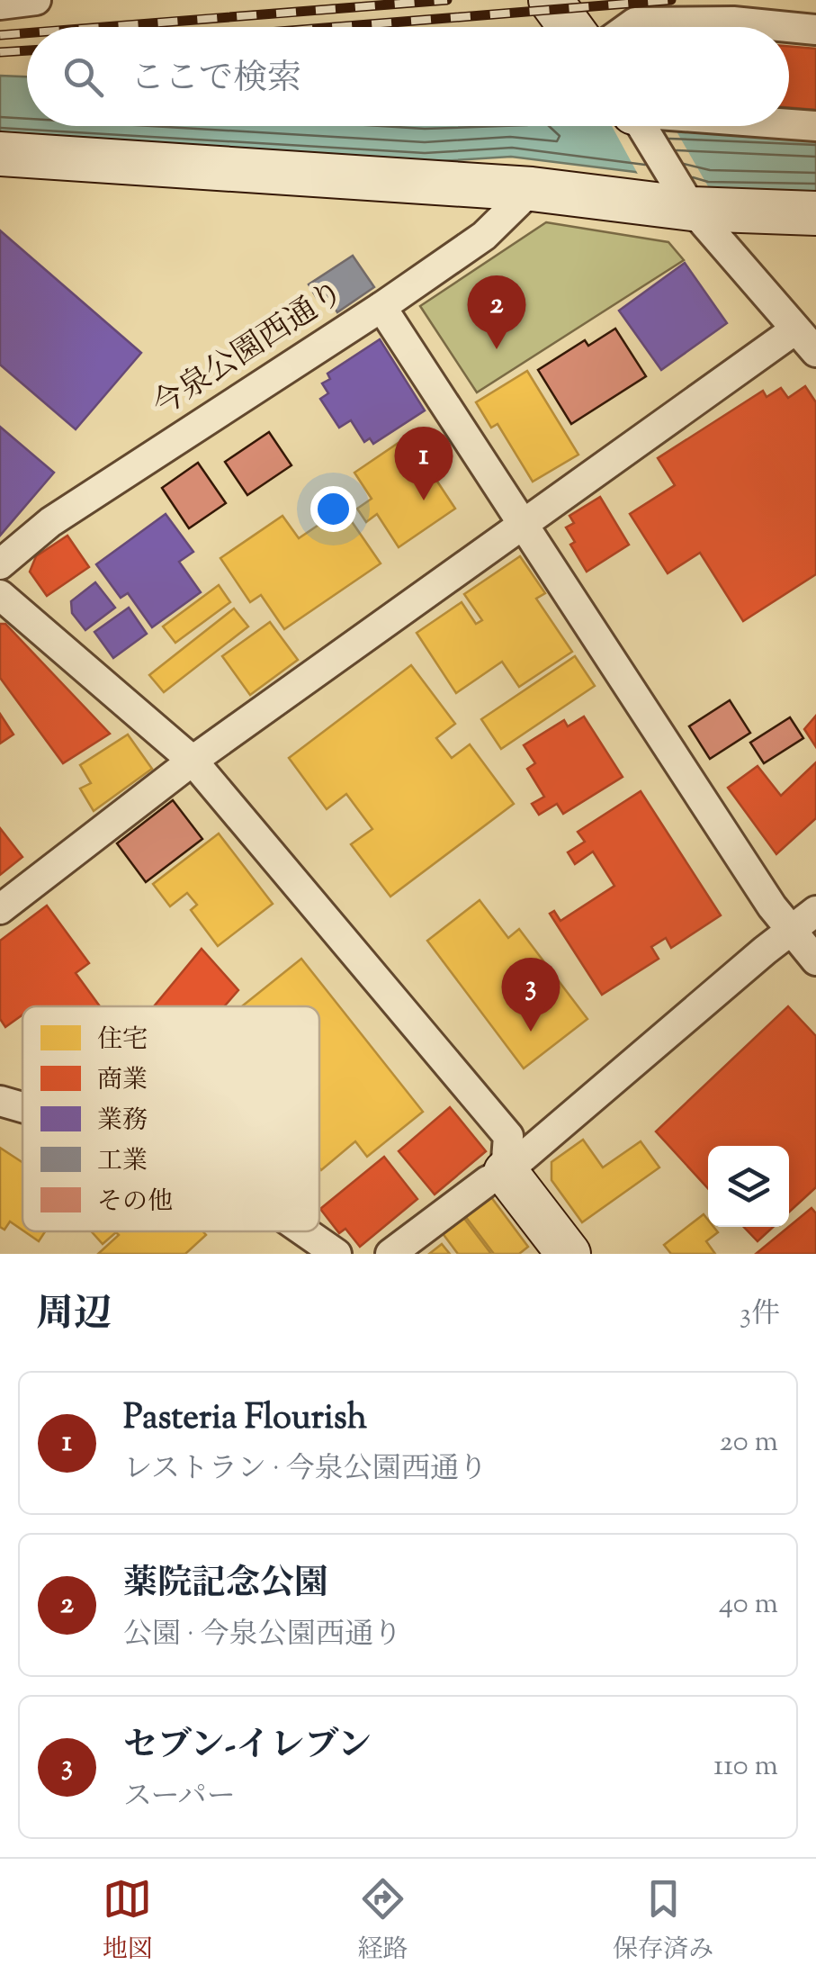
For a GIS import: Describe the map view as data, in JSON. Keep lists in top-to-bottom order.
{
  "streets": {
    "street": ["今泉公園西通り"]
  },
  "legend": [
    "住宅",
    "商業",
    "業務",
    "工業",
    "その他"
  ],
  "page": {
    "search": "ここで検索",
    "pins": ["2", "1", "3"],
    "heading": ["周辺", "3件"],
    "list": [
      {
        "mark": "1",
        "name": "Pasteria Flourish",
        "note": "レストラン · 今泉公園西通り",
        "value": "20 m"
      },
      {
        "mark": "2",
        "name": "薬院記念公園",
        "note": "公園 · 今泉公園西通り",
        "value": "40 m"
      },
      {
        "mark": "3",
        "name": "セブン-イレブン",
        "note": "スーパー",
        "value": "110 m"
      }
    ],
    "nav": ["地図", "経路", "保存済み"]
  }
}
